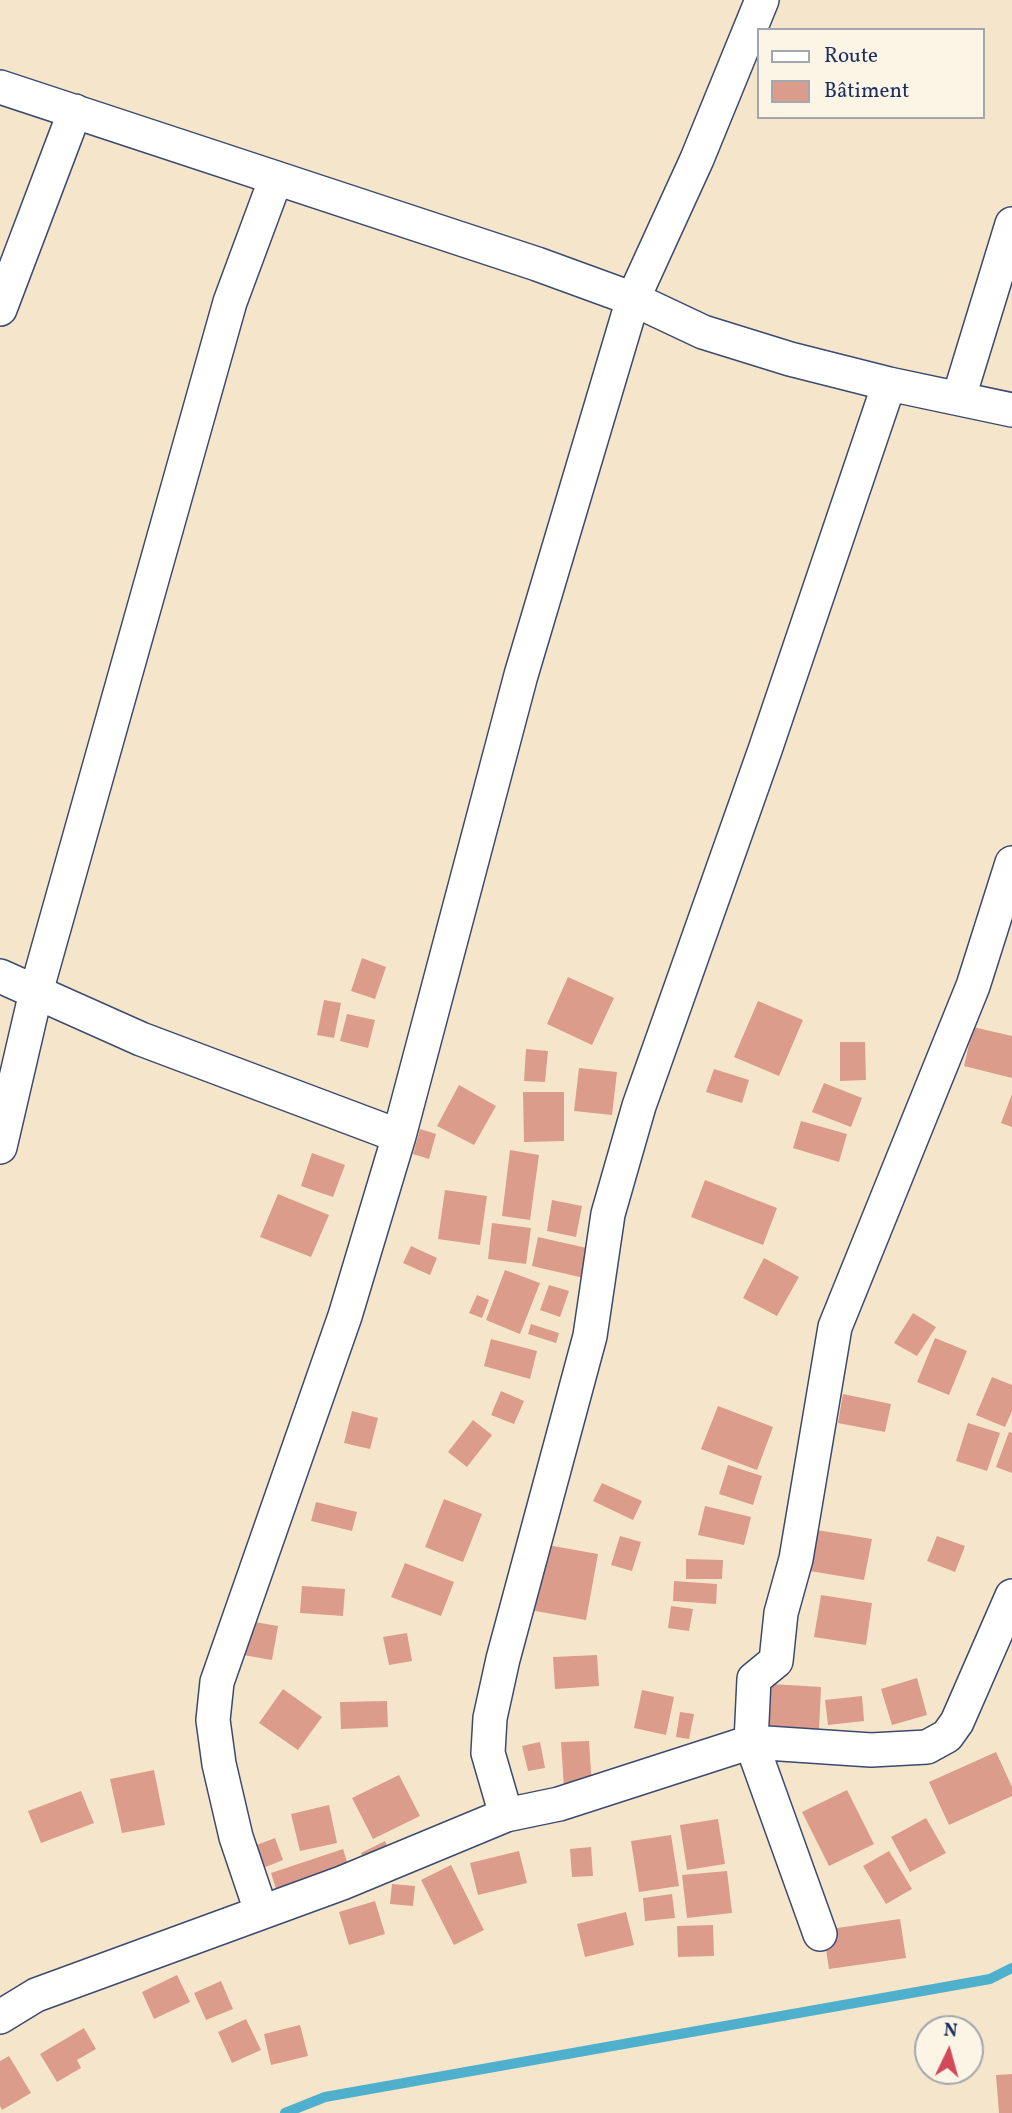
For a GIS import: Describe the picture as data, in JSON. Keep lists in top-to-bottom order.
{
  "legend": ["Route", "Bâtiment"],
  "north": "top"
}
